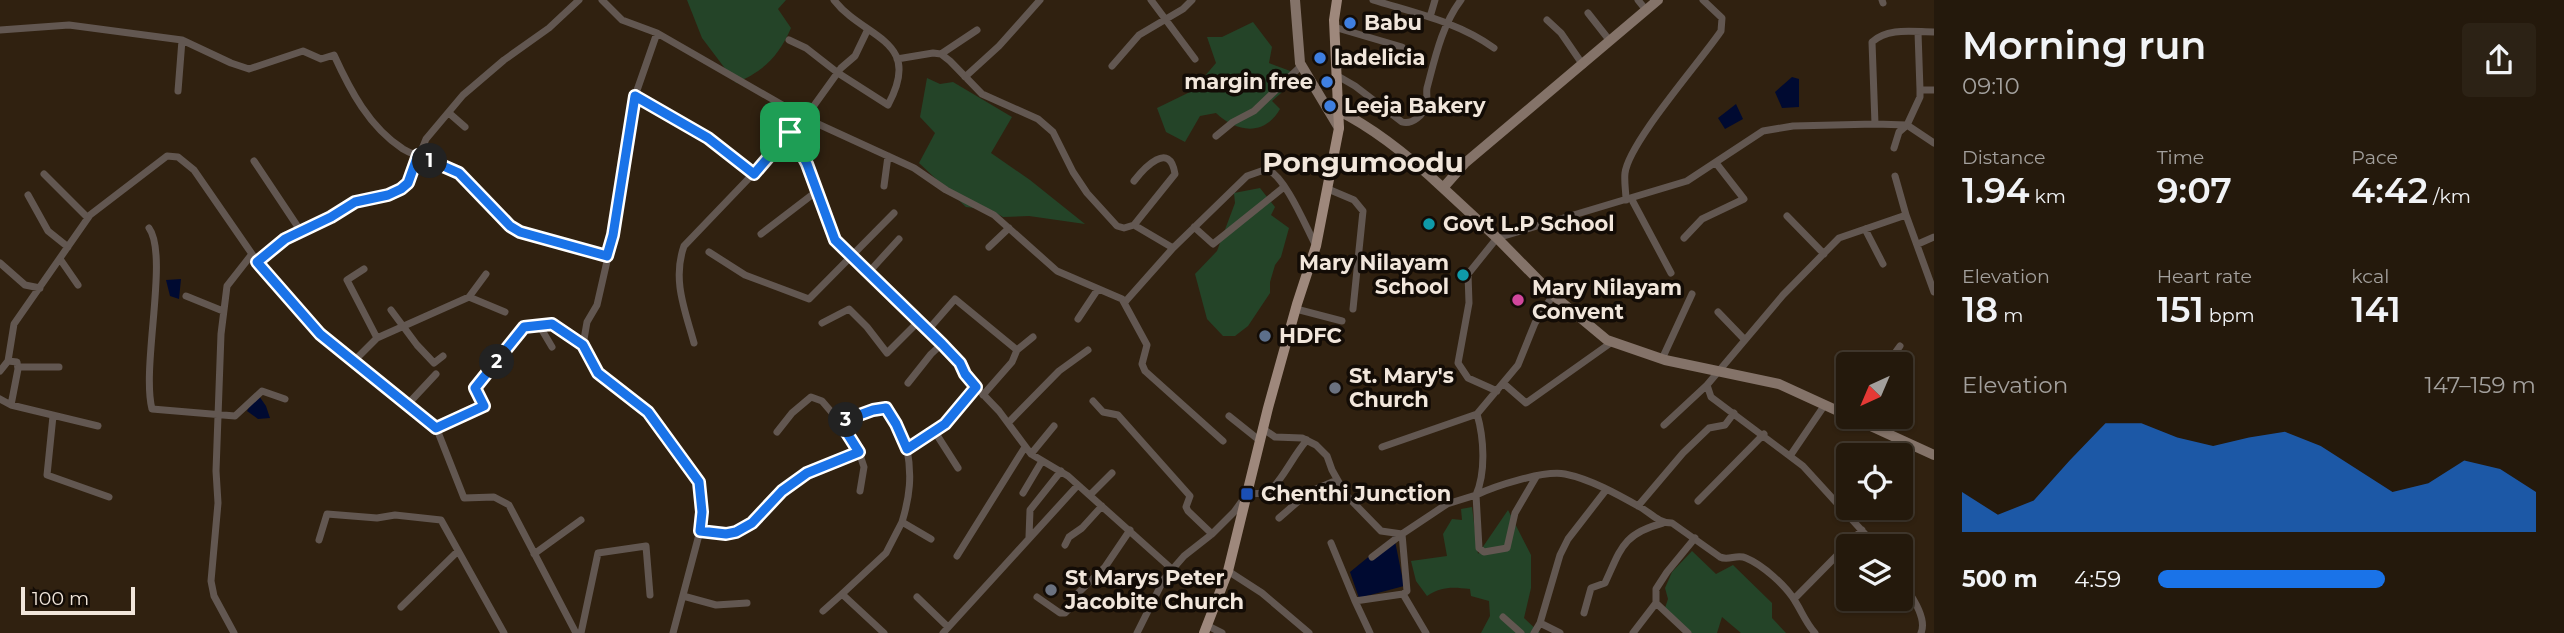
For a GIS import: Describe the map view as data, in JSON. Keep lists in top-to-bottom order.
{
  "districts": ["Pongumoodu"],
  "places": {
    "other": [
      "Babu",
      "ladelicia",
      "margin free",
      "Leeja Bakery",
      "Govt L.P School",
      "Mary Nilayam School",
      "Mary Nilayam Convent",
      "HDFC",
      "St. Mary's Church",
      "St Marys Peter Jacobite Church"
    ],
    "transit": ["Chenthi Junction"]
  },
  "scale_bar": "100 m",
  "north": "bottom left",
  "page": {
    "heading": ["Morning run", "09:10"],
    "stats": [
      ["Distance", "1.94 km"],
      ["Time", "9:07"],
      ["Pace", "4:42 /km"],
      ["Elevation", "18 m"],
      ["Heart rate", "151 bpm"],
      ["kcal", "141"]
    ],
    "pins": ["1", "2", "3"],
    "chart": ["Elevation", "147–159 m"],
    "list": [
      {
        "name": "500 m",
        "note": "4:59"
      }
    ],
    "scale": "100 m"
  }
}
